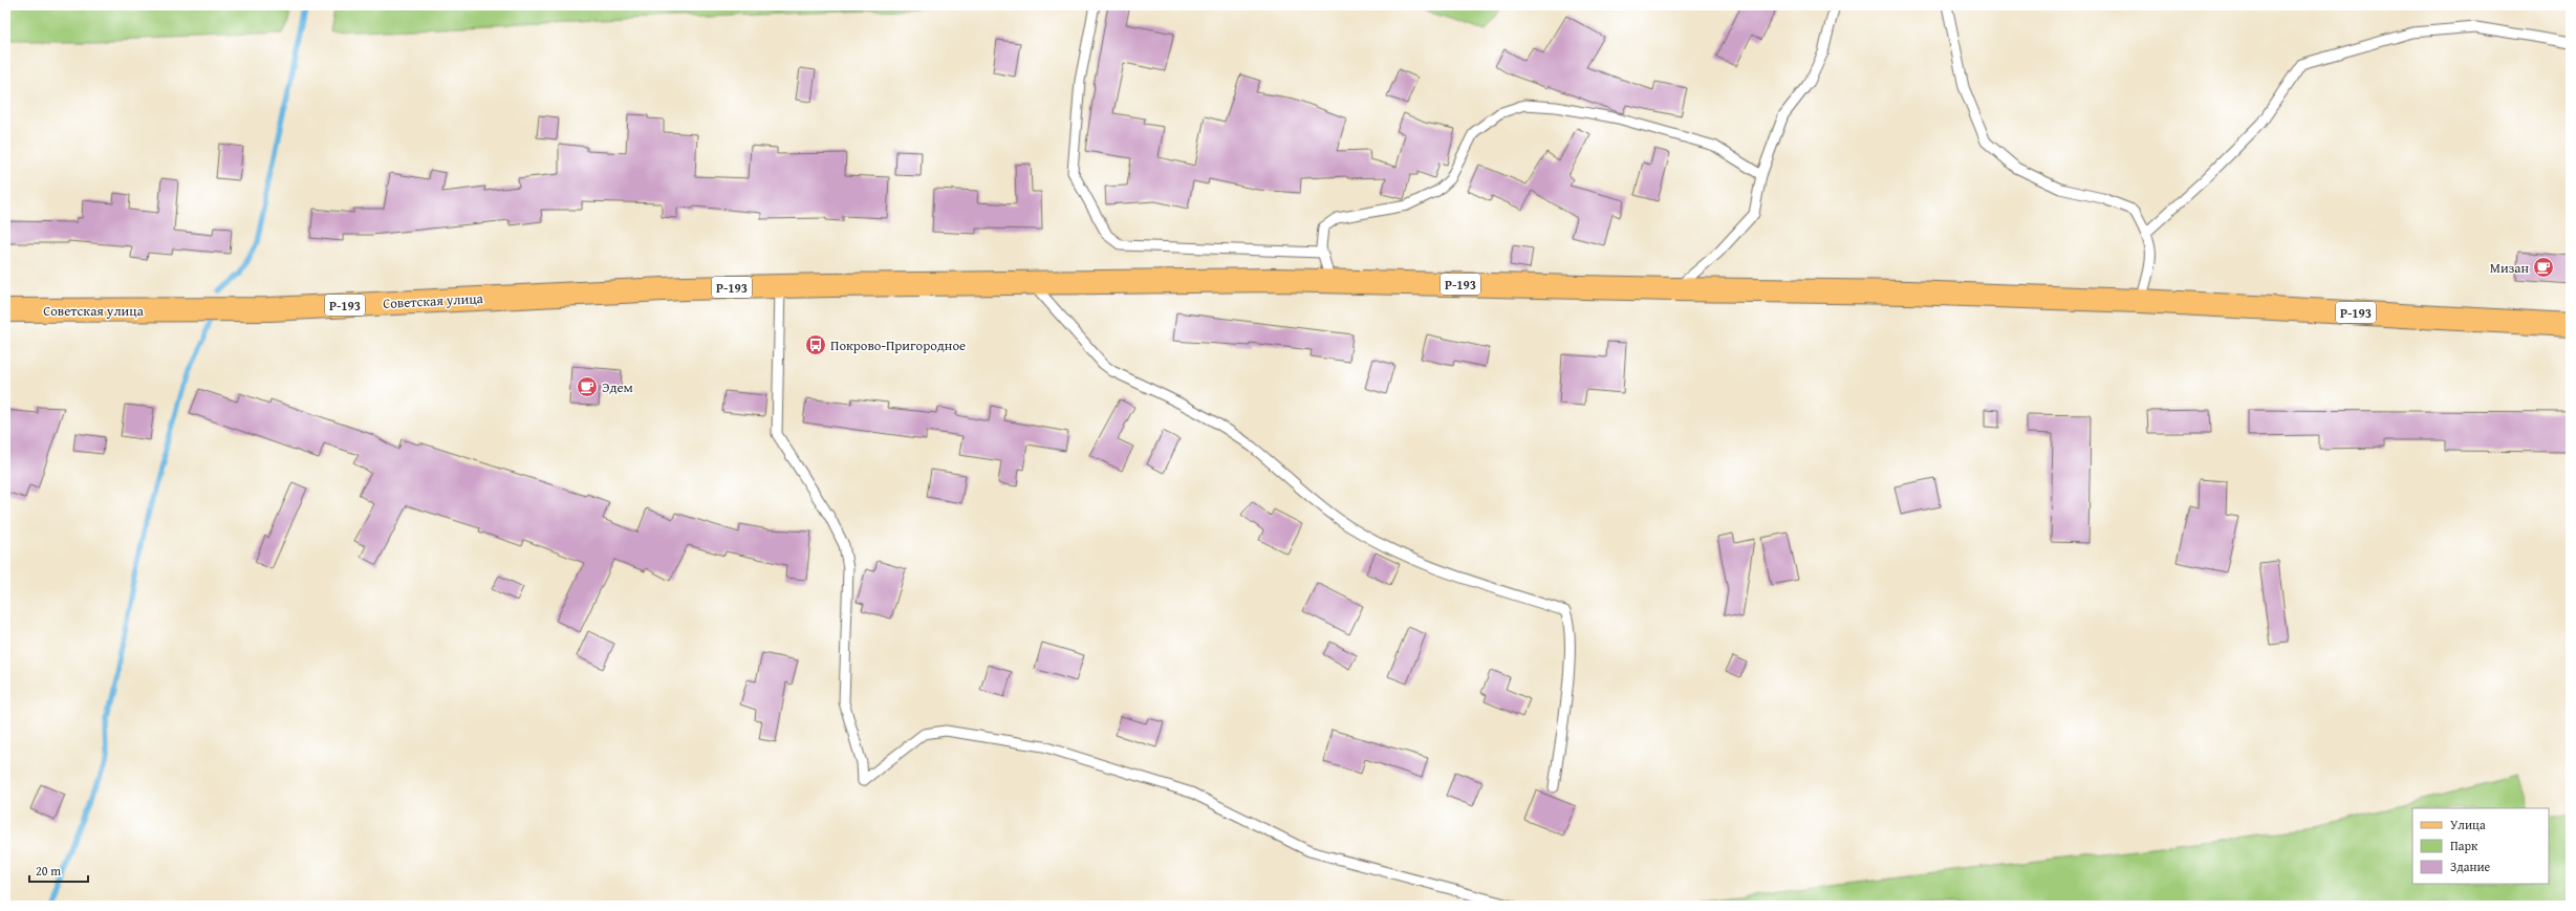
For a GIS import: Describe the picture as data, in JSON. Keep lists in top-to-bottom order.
{
  "streets": {
    "main road": ["Р-193", "Советская улица"]
  },
  "crossings": [
    ["Р-193", "Советская улица"]
  ],
  "places": {
    "cafe": ["Мизан", "Эдем"],
    "bus stop": ["Покрово-Пригородное"]
  },
  "legend": ["Улица", "Парк", "Здание"],
  "scale_bar": "20 m"
}
